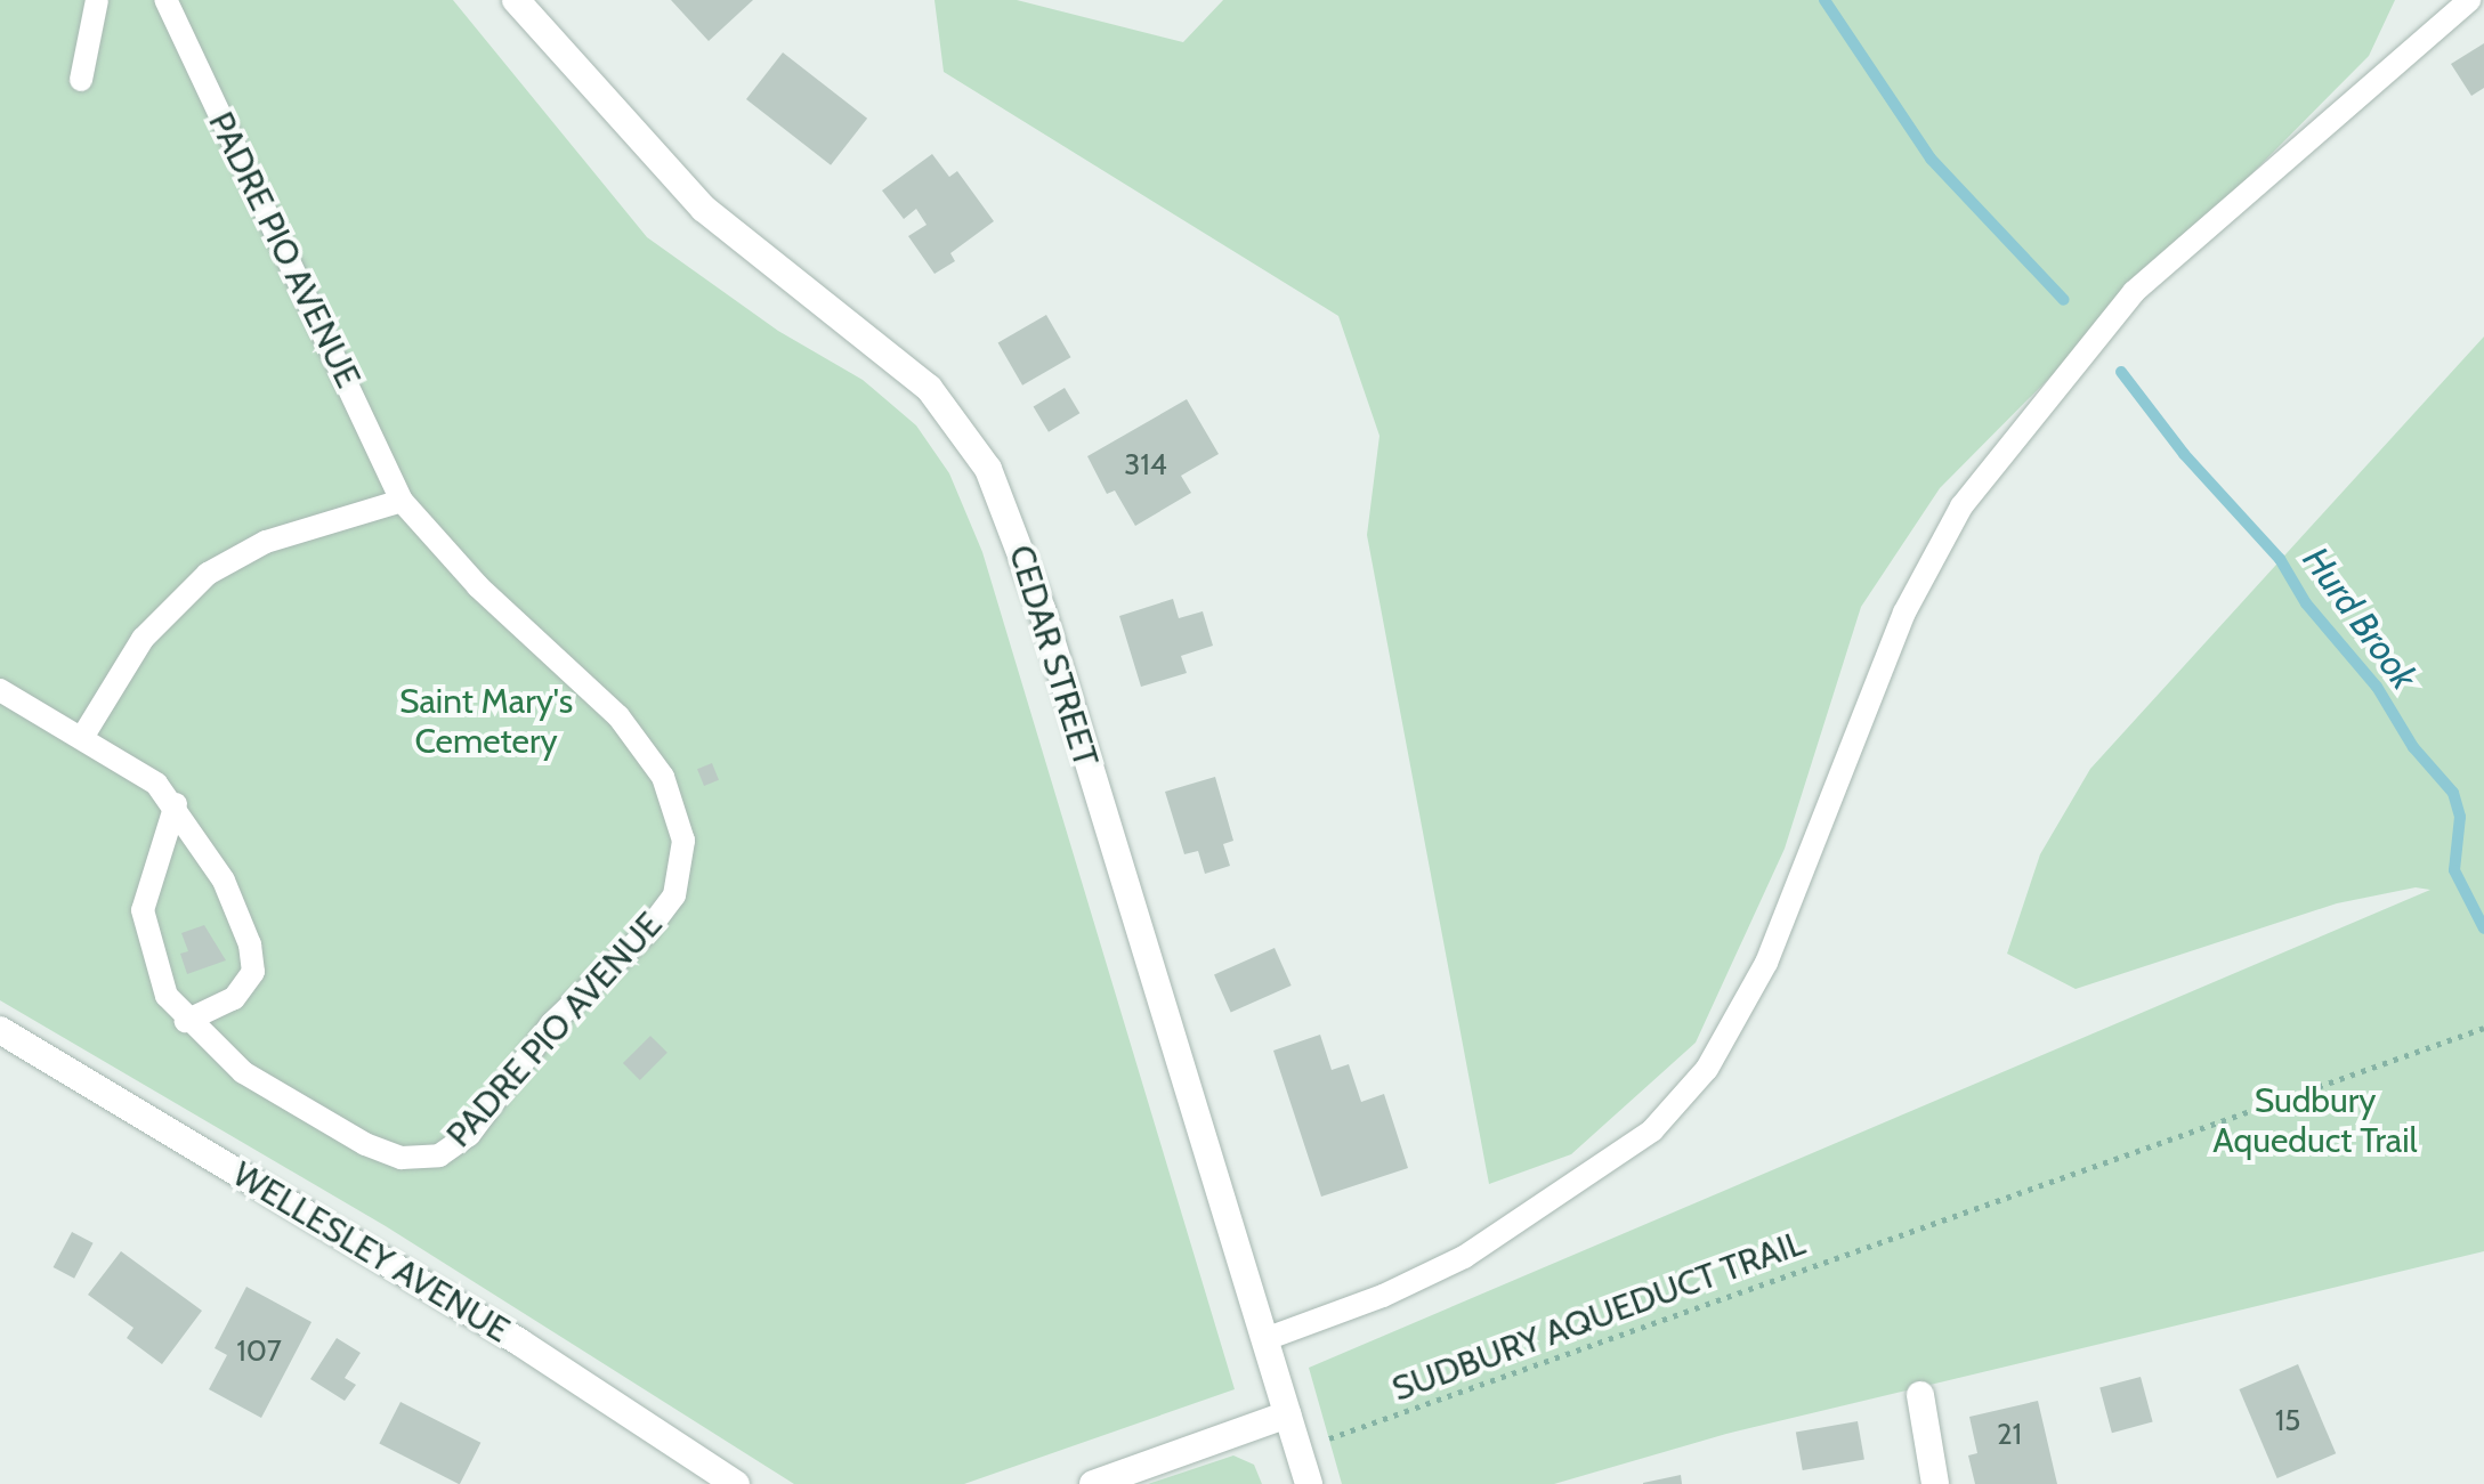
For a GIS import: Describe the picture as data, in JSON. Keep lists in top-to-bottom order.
{
  "streets": {
    "street": ["CEDAR STREET", "WELLESLEY AVENUE"],
    "lane": ["PADRE PIO AVENUE"],
    "path": ["SUDBURY AQUEDUCT TRAIL"]
  },
  "crossings": [
    ["CEDAR STREET", "SUDBURY AQUEDUCT TRAIL"]
  ],
  "water": ["Hurd Brook"],
  "parks": ["Saint Mary's Cemetery", "Sudbury Aqueduct Trail"],
  "house_numbers": [
    "314",
    "107",
    "15",
    "21"
  ]
}
